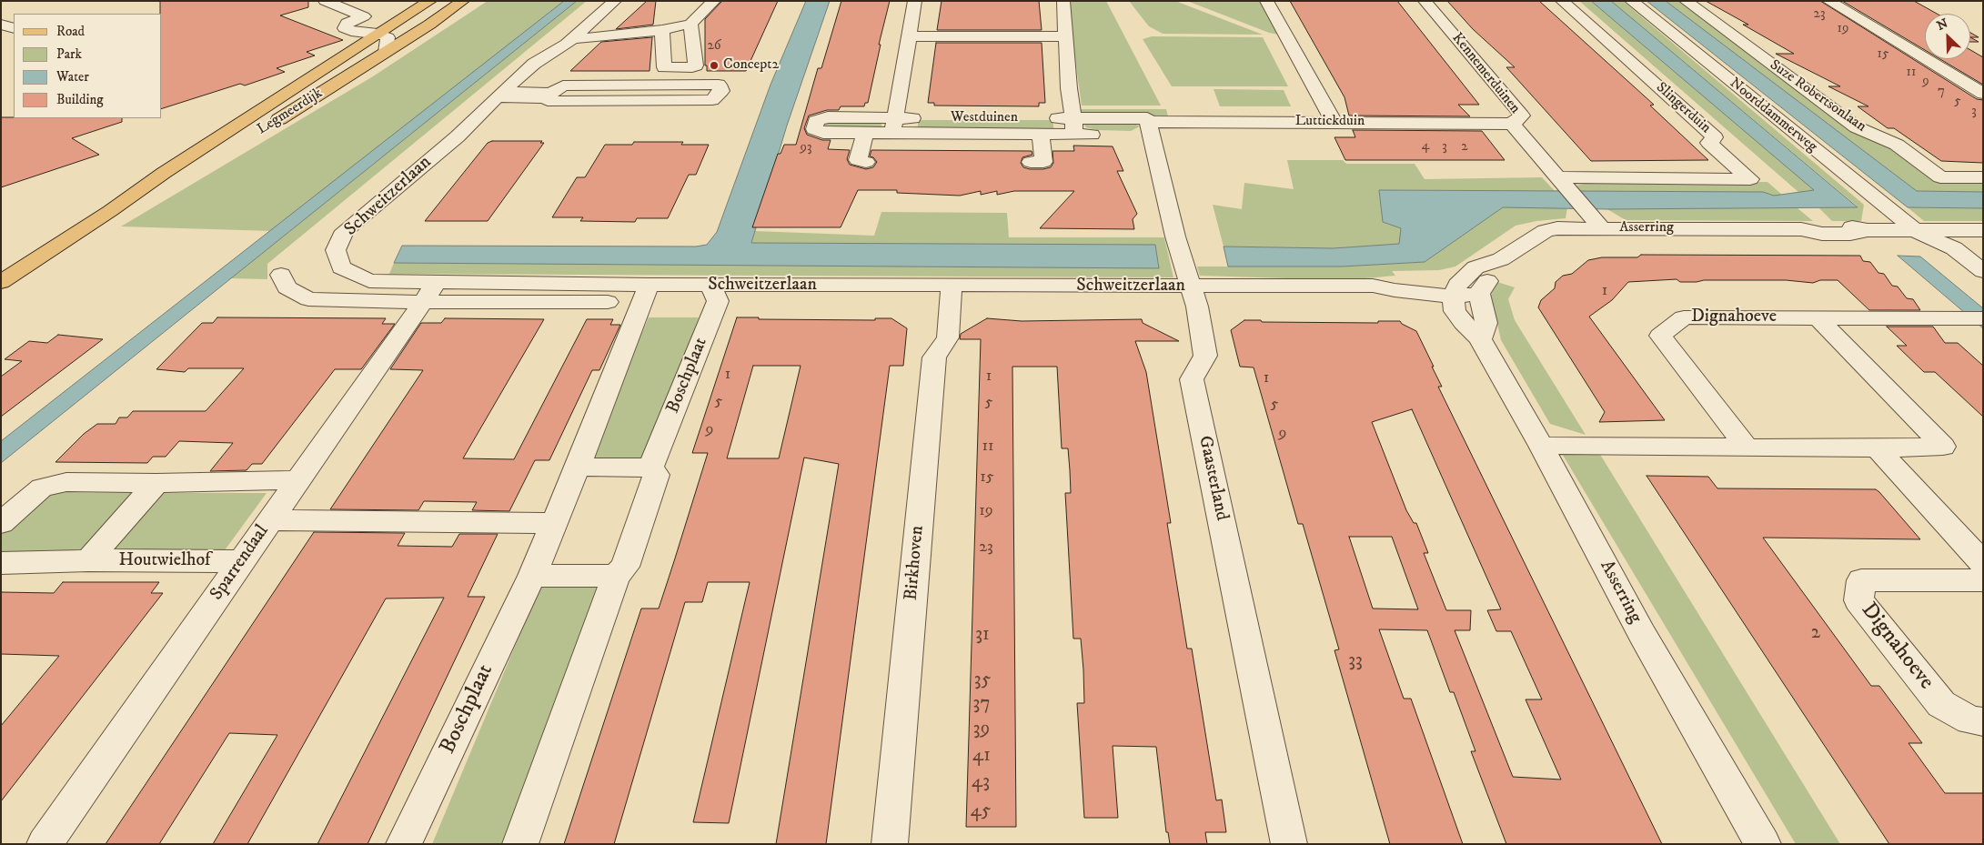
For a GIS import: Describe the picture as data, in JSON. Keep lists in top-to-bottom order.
{
  "streets": {
    "main road": ["Legmeerdijk"],
    "street": [
      "Kennemerduinen",
      "Suze Robertsonlaan",
      "Slingerduin",
      "Noorddammerweg",
      "Westduinen",
      "Luttickduin",
      "Schweitzerlaan",
      "Asserring",
      "Dignahoeve",
      "Boschplaat",
      "Gaasterland",
      "Houtwielhof",
      "Sparrendaal",
      "Birkhoven"
    ]
  },
  "crossings": [
    ["Kennemerduinen", "Slingerduin"],
    ["Kennemerduinen", "Luttickduin"],
    ["Kennemerduinen", "Asserring"],
    ["Noorddammerweg", "Asserring"],
    ["Westduinen", "Luttickduin"],
    ["Luttickduin", "Gaasterland"],
    ["Schweitzerlaan", "Asserring"],
    ["Schweitzerlaan", "Boschplaat"],
    ["Schweitzerlaan", "Gaasterland"],
    ["Schweitzerlaan", "Sparrendaal"],
    ["Schweitzerlaan", "Birkhoven"],
    ["Houtwielhof", "Sparrendaal"]
  ],
  "places": ["Concept2"],
  "house_numbers": [
    "23",
    "19",
    "26",
    "15",
    "11",
    "9",
    "7",
    "5",
    "3",
    "4",
    "3",
    "2",
    "93",
    "1",
    "1",
    "1",
    "1",
    "5",
    "5",
    "5",
    "9",
    "9",
    "11",
    "15",
    "19",
    "23",
    "2",
    "31",
    "33",
    "35",
    "37",
    "39",
    "41",
    "43",
    "45"
  ],
  "legend": [
    "Road",
    "Park",
    "Water",
    "Building"
  ],
  "north": "top left"
}
